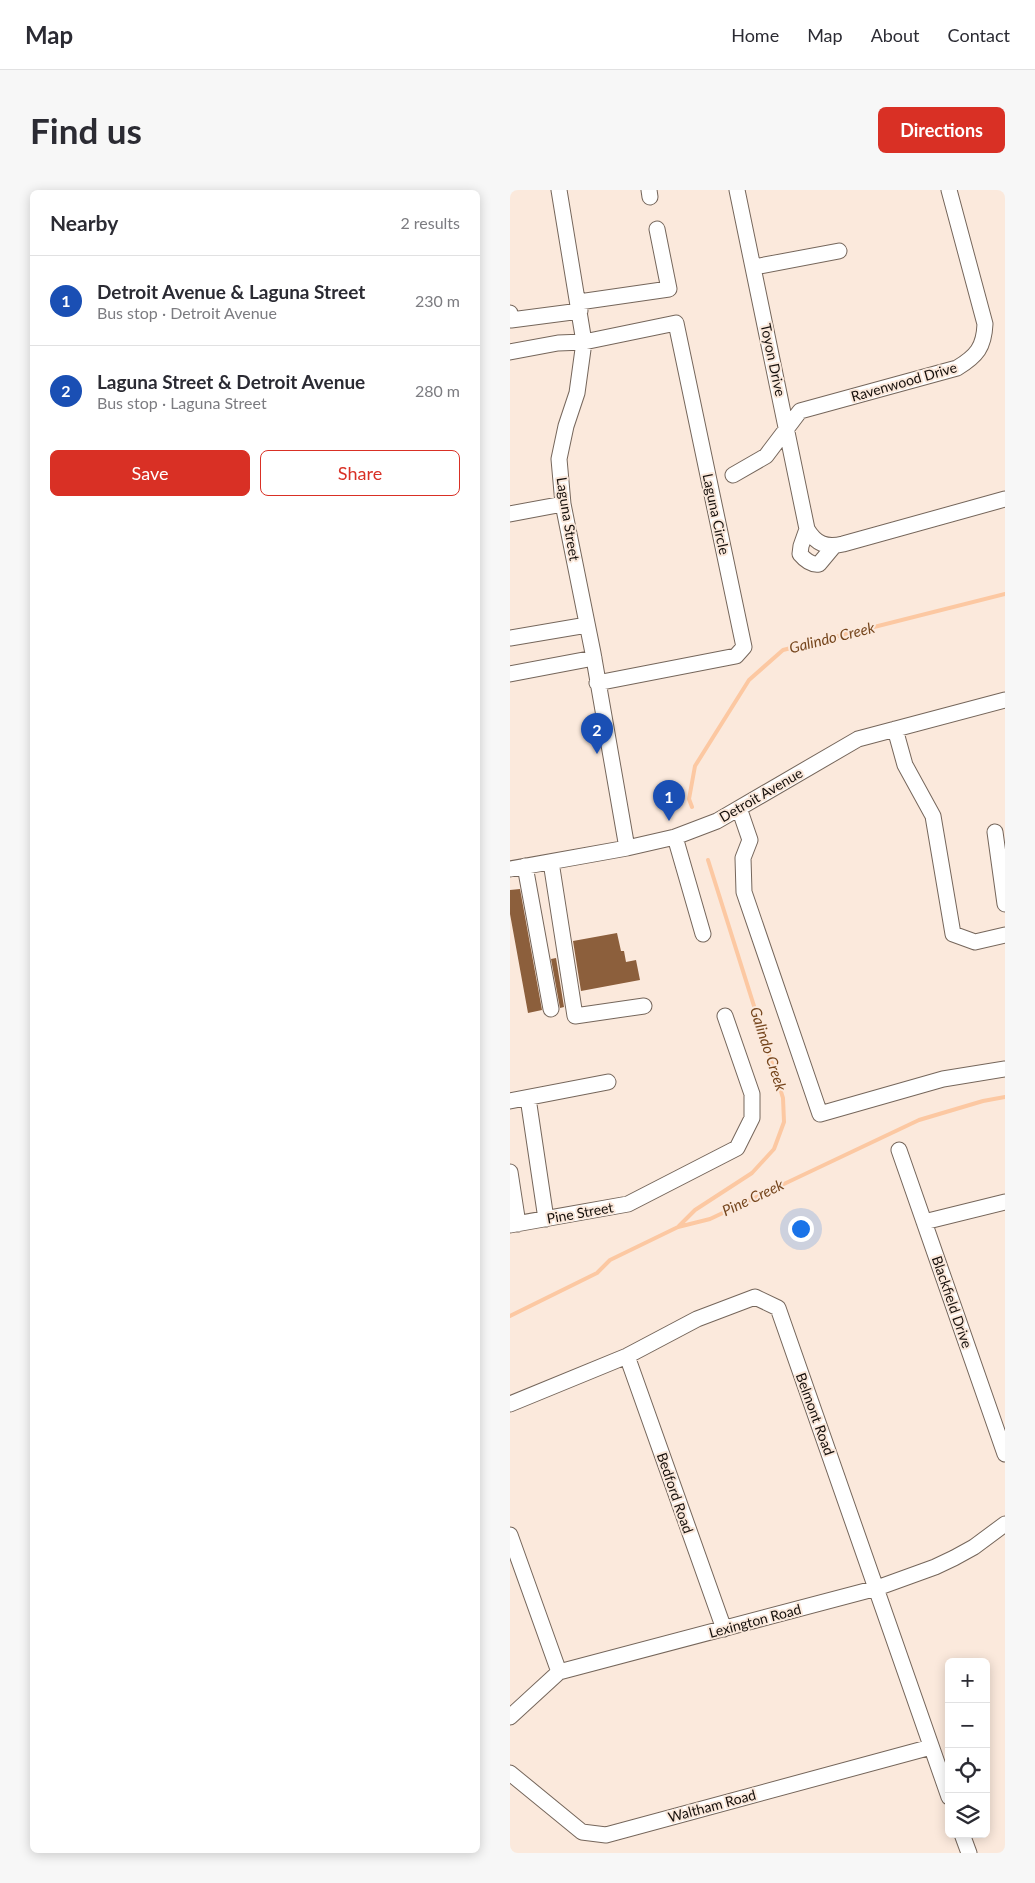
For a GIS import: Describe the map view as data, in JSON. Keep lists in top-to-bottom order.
{
  "streets": {
    "street": [
      "Toyon Drive",
      "Ravenwood Drive",
      "Laguna Circle",
      "Laguna Street",
      "Detroit Avenue",
      "Pine Street",
      "Blackfield Drive",
      "Belmont Road",
      "Bedford Road",
      "Lexington Road",
      "Waltham Road"
    ]
  },
  "crossings": [
    ["Toyon Drive", "Ravenwood Drive"],
    ["Laguna Circle", "Laguna Street"],
    ["Laguna Street", "Detroit Avenue"],
    ["Belmont Road", "Bedford Road"],
    ["Belmont Road", "Lexington Road"],
    ["Belmont Road", "Waltham Road"],
    ["Bedford Road", "Lexington Road"]
  ],
  "water": ["Galindo Creek", "Pine Creek"],
  "page": {
    "header": "Map",
    "nav": [
      "Home",
      "Map",
      "About",
      "Contact"
    ],
    "buttons": [
      "Directions",
      ["Save", "Share"]
    ],
    "title": "Find us",
    "heading": ["Nearby", "2 results"],
    "list": [
      {
        "mark": "1",
        "name": "Detroit Avenue & Laguna Street",
        "note": "Bus stop · Detroit Avenue",
        "value": "230 m"
      },
      {
        "mark": "2",
        "name": "Laguna Street & Detroit Avenue",
        "note": "Bus stop · Laguna Street",
        "value": "280 m"
      }
    ],
    "pins": ["2", "1"],
    "map_buttons": ["+", "−"]
  }
}
